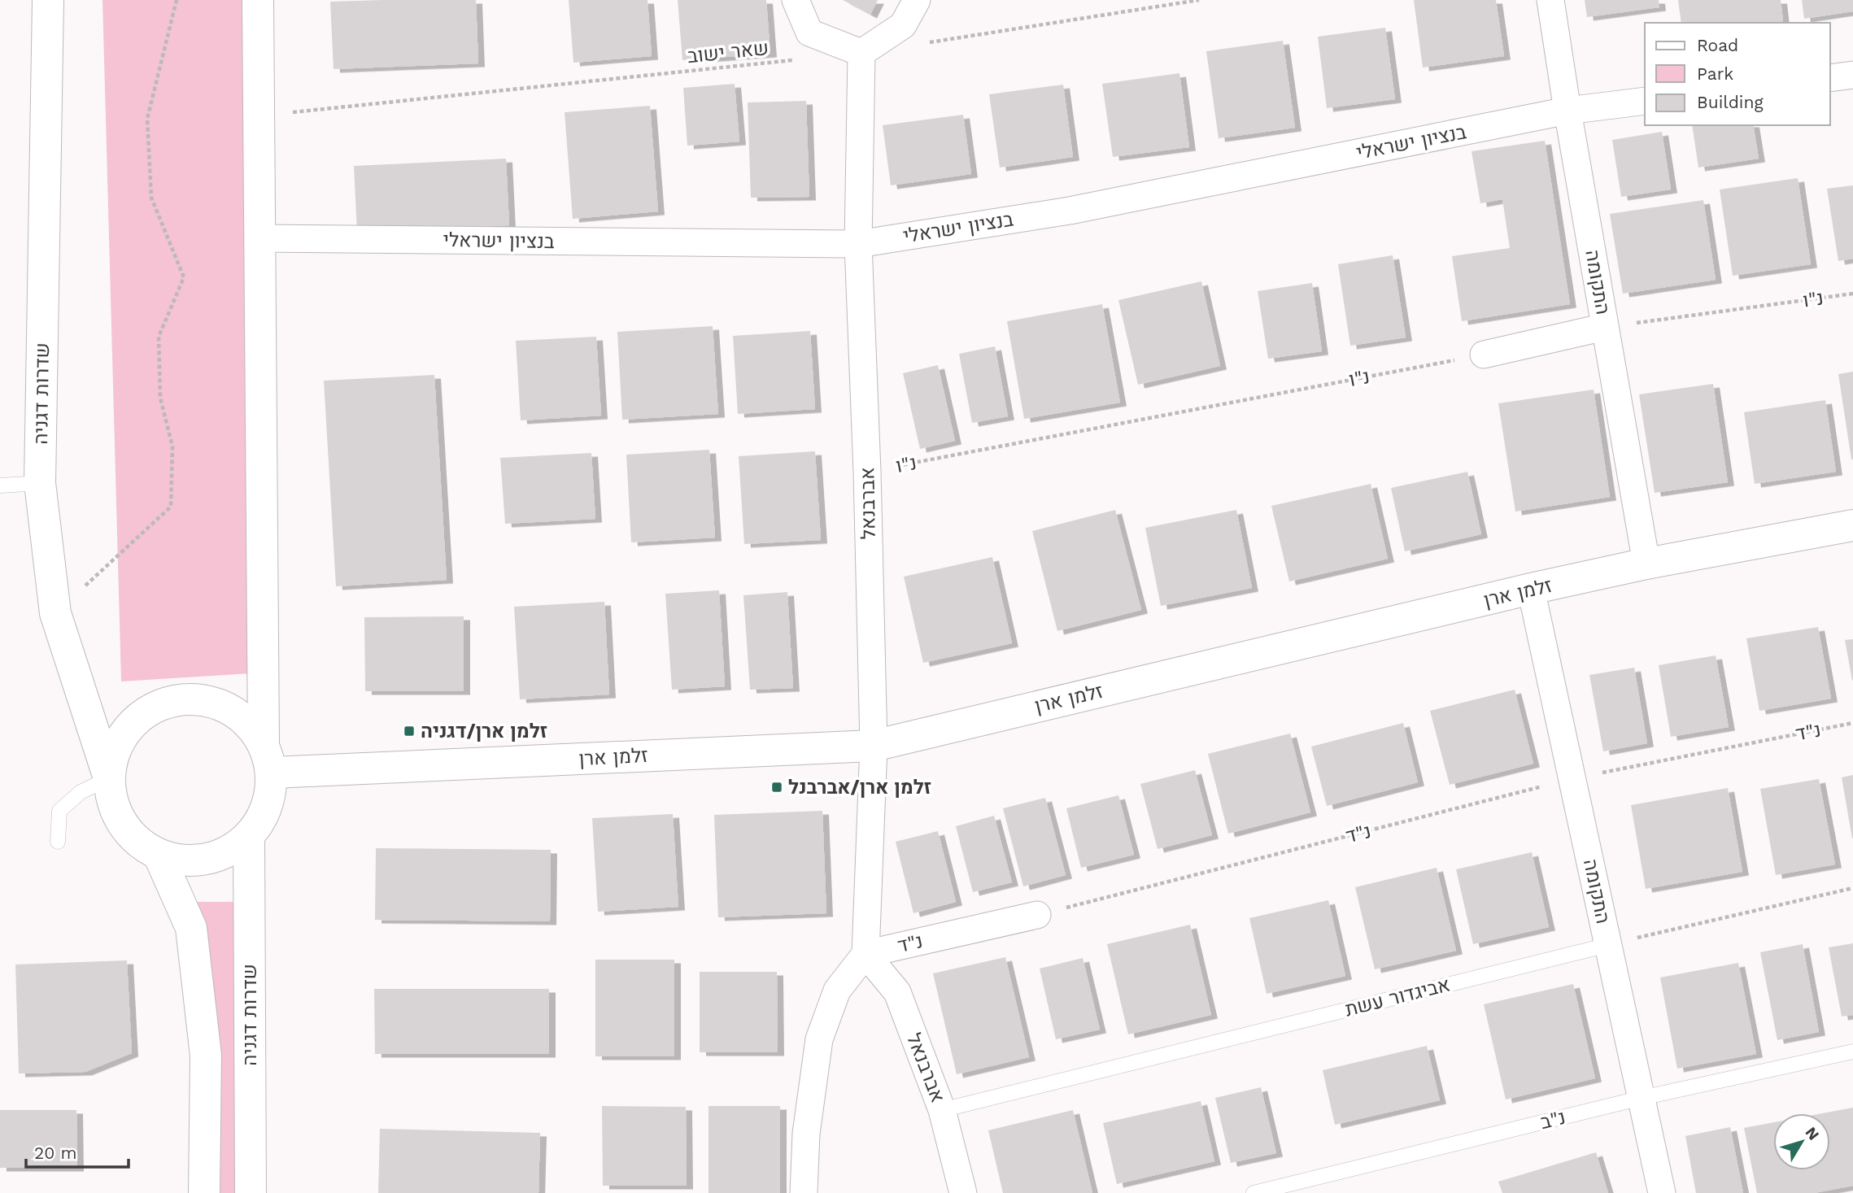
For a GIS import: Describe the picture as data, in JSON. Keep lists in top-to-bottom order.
{
  "streets": {
    "street": [
      "בנציון ישראלי",
      "התקומה",
      "שדרות דגניה",
      "אברבנאל",
      "זלמן ארן",
      "נ\"ד"
    ],
    "lane": ["אביגדור עשת", "נ\"ב"],
    "path": ["שאר ישוב", "נ\"ו"]
  },
  "crossings": [
    ["שאר ישוב", "שדרות דגניה"],
    ["בנציון ישראלי", "התקומה"],
    ["בנציון ישראלי", "שדרות דגניה"],
    ["בנציון ישראלי", "אברבנאל"],
    ["התקומה", "נ\"ו"],
    ["התקומה", "זלמן ארן"],
    ["התקומה", "נ\"ד"],
    ["התקומה", "אביגדור עשת"],
    ["התקומה", "נ\"ב"],
    ["נ\"ו", "אברבנאל"],
    ["שדרות דגניה", "זלמן ארן"],
    ["אברבנאל", "זלמן ארן"],
    ["אברבנאל", "נ\"ד"],
    ["אברבנאל", "אביגדור עשת"]
  ],
  "places": {
    "transit": ["זלמן ארן/דגניה", "זלמן ארן/אברבנל"]
  },
  "legend": ["Road", "Park", "Building"],
  "scale_bar": "20 m",
  "north": "top right"
}
